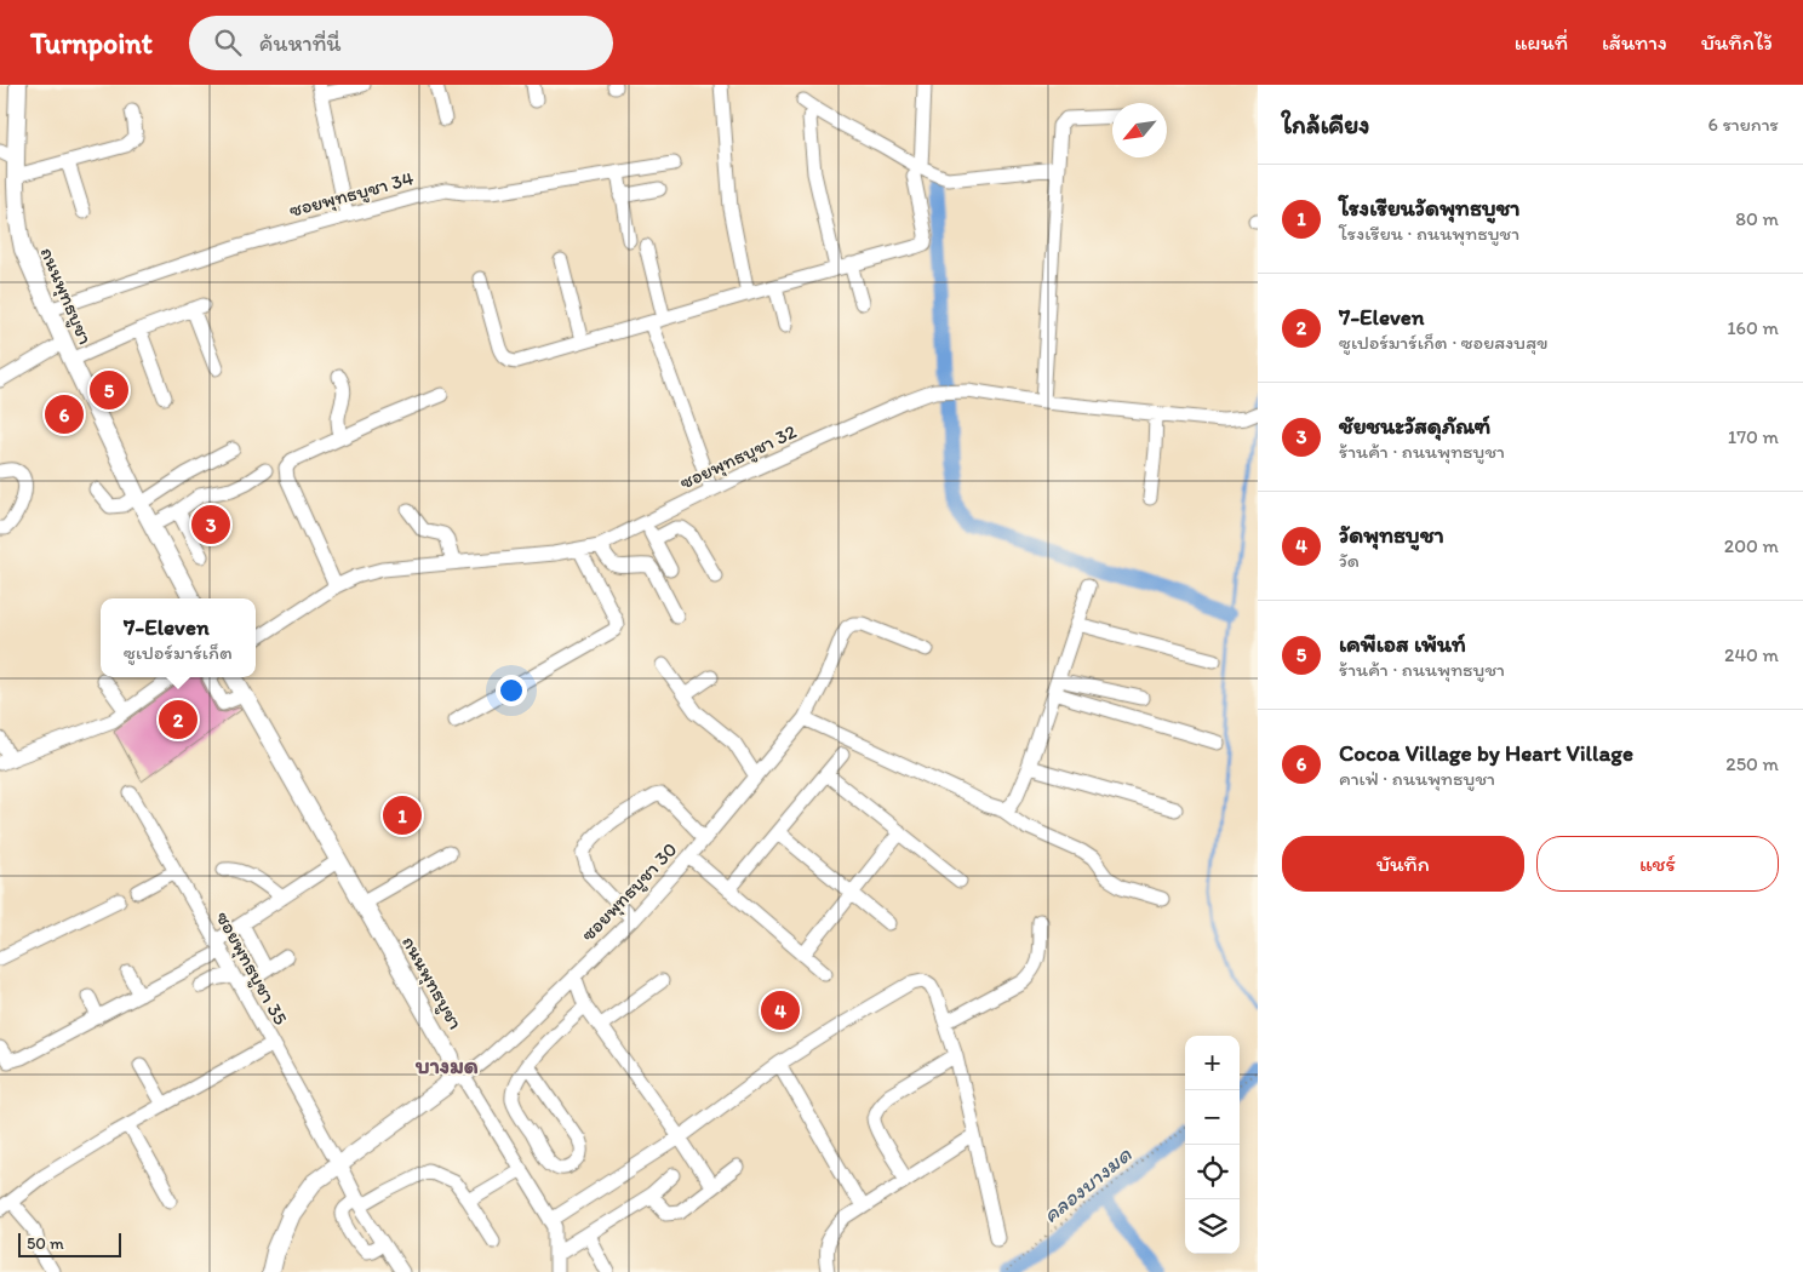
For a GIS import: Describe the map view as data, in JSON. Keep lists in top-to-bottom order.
{
  "streets": {
    "main road": ["ถนนพุทธบูชา"],
    "street": [
      "ซอยพุทธบูชา 34",
      "ซอยพุทธบูชา 32",
      "ซอยพุทธบูชา 30",
      "ซอยพุทธบูชา 35"
    ]
  },
  "crossings": [
    ["ซอยพุทธบูชา 34", "ถนนพุทธบูชา"],
    ["ถนนพุทธบูชา", "ซอยพุทธบูชา 30"]
  ],
  "districts": ["บางมด"],
  "water": ["คลองบางมด"],
  "scale_bar": "50 m",
  "north": "bottom left",
  "page": {
    "header": "Turnpoint",
    "search": "ค้นหาที่นี่",
    "nav": ["แผนที่", "เส้นทาง", "บันทึกไว้"],
    "heading": ["ใกล้เคียง", "6 รายการ"],
    "list": [
      {
        "mark": "1",
        "name": "โรงเรียนวัดพุทธบูชา",
        "note": "โรงเรียน · ถนนพุทธบูชา",
        "value": "80 m"
      },
      {
        "mark": "2",
        "name": "7-Eleven",
        "note": "ซูเปอร์มาร์เก็ต · ซอยสงบสุข",
        "value": "160 m"
      },
      {
        "mark": "3",
        "name": "ชัยชนะวัสดุภัณฑ์",
        "note": "ร้านค้า · ถนนพุทธบูชา",
        "value": "170 m"
      },
      {
        "mark": "4",
        "name": "วัดพุทธบูชา",
        "note": "วัด",
        "value": "200 m"
      },
      {
        "mark": "5",
        "name": "เคพีเอส เพ้นท์",
        "note": "ร้านค้า · ถนนพุทธบูชา",
        "value": "240 m"
      },
      {
        "mark": "6",
        "name": "Cocoa Village by Heart Village",
        "note": "คาเฟ่ · ถนนพุทธบูชา",
        "value": "250 m"
      }
    ],
    "pins": [
      "5",
      "6",
      "3",
      "2",
      "1",
      "4"
    ],
    "popup": ["7-Eleven", "ซูเปอร์มาร์เก็ต"],
    "buttons": ["บันทึก", "แชร์"],
    "map_buttons": ["+", "−"],
    "scale": "50 m"
  }
}
